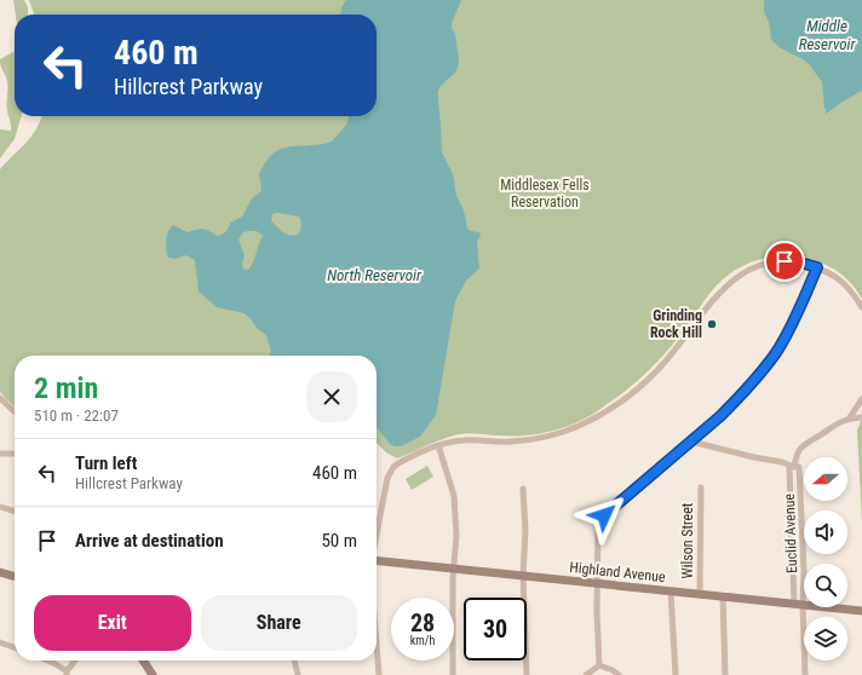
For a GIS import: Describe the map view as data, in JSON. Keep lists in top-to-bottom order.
{
  "streets": {
    "main road": ["Highland Avenue"],
    "street": ["Euclid Avenue", "Wilson Street"]
  },
  "crossings": [
    ["Euclid Avenue", "Highland Avenue"],
    ["Wilson Street", "Highland Avenue"]
  ],
  "water": ["Middle Reservoir", "North Reservoir"],
  "parks": ["Middlesex Fells Reservation"],
  "places": ["Grinding Rock Hill"],
  "north": "left",
  "page": {
    "turn": ["460 m", "Hillcrest Parkway"],
    "heading": ["2 min", "510 m · 22:07"],
    "list": [
      {
        "name": "Turn left",
        "note": "Hillcrest Parkway",
        "value": "460 m"
      },
      {
        "name": "Arrive at destination",
        "value": "50 m"
      }
    ],
    "buttons": ["Exit", "Share"],
    "speed": "28 km/h",
    "limit": "30"
  }
}
